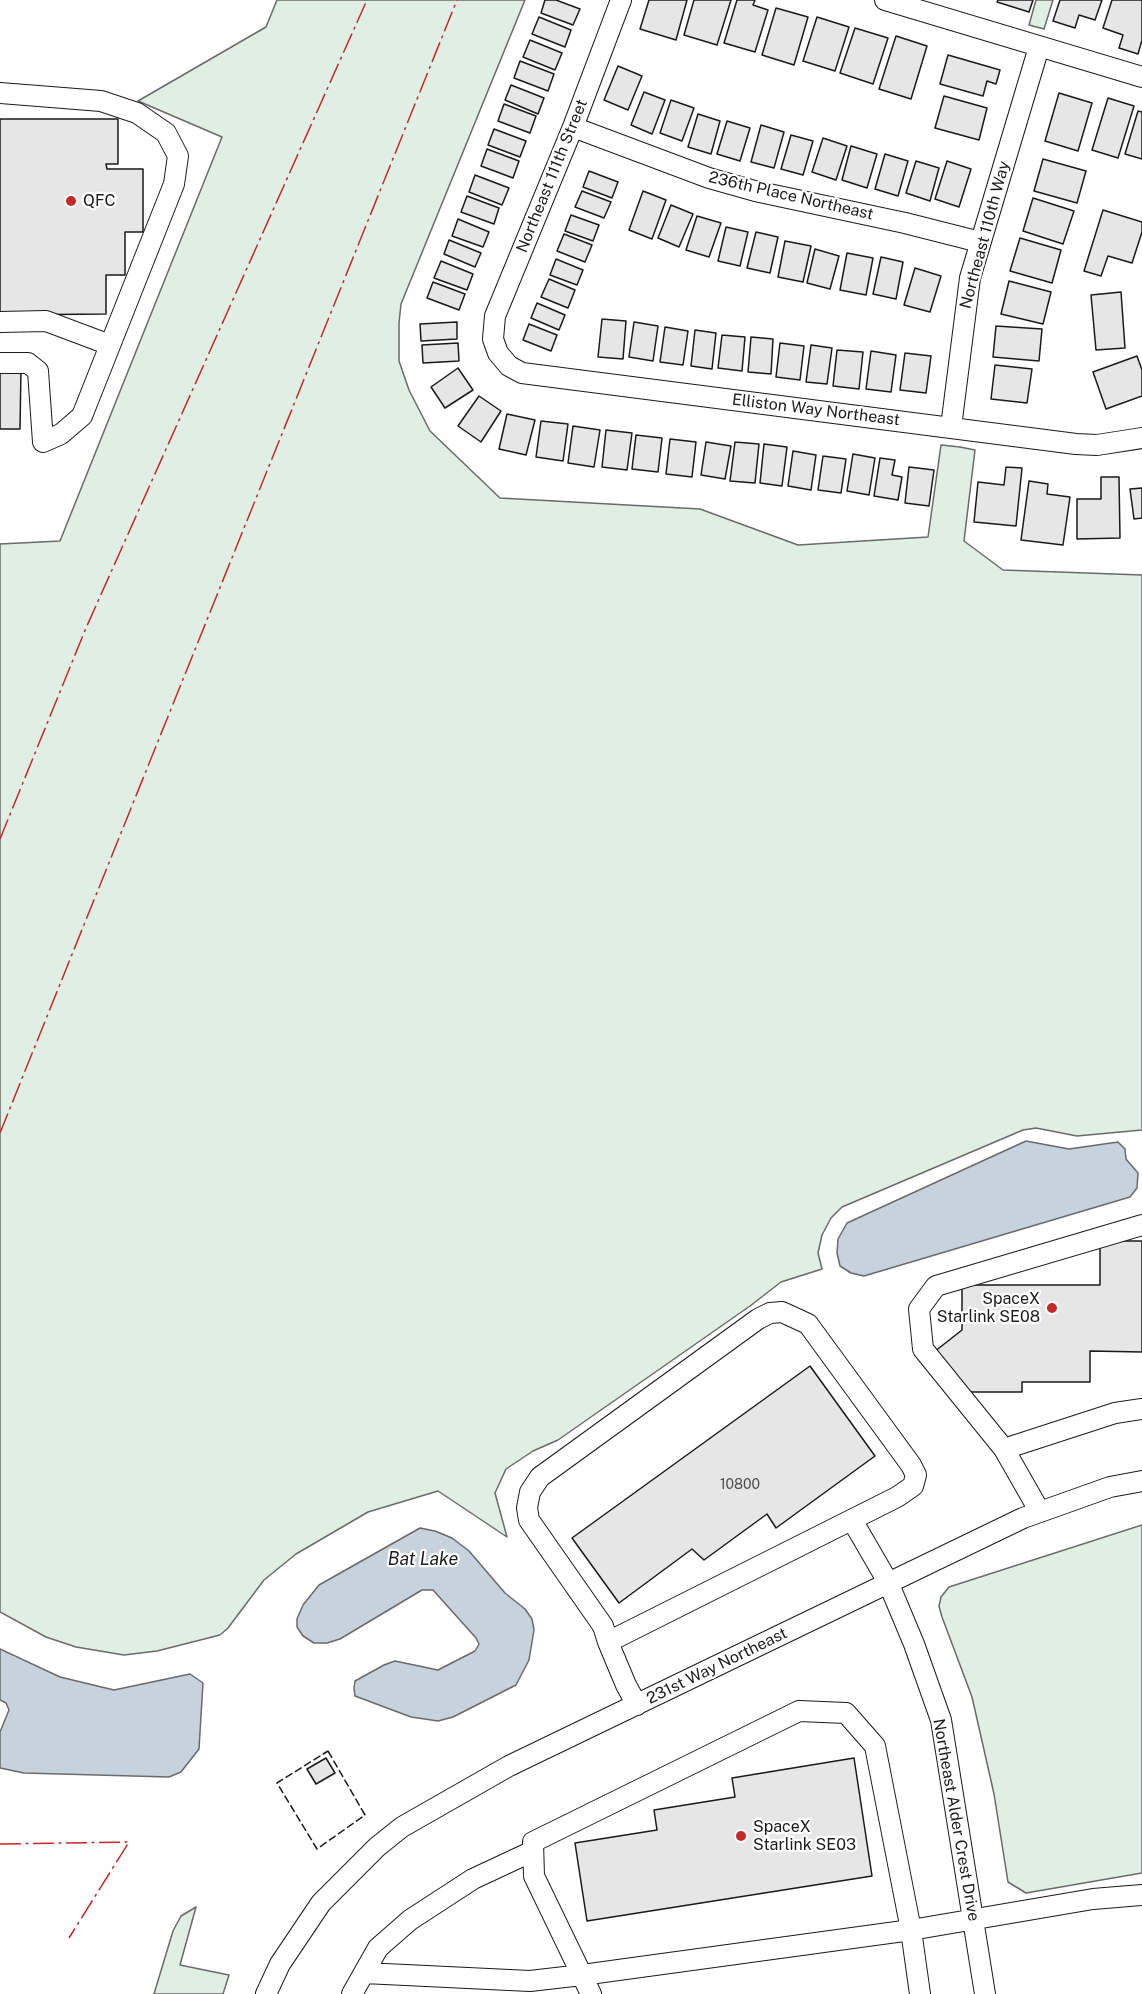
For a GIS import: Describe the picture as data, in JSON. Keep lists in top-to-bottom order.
{
  "streets": {
    "street": [
      "Northeast 111th Street",
      "236th Place Northeast",
      "Northeast 110th Way",
      "Elliston Way Northeast",
      "231st Way Northeast",
      "Northeast Alder Crest Drive"
    ]
  },
  "crossings": [
    ["Northeast 111th Street", "236th Place Northeast"],
    ["Northeast 111th Street", "Elliston Way Northeast"],
    ["236th Place Northeast", "Northeast 110th Way"],
    ["Northeast 110th Way", "Elliston Way Northeast"],
    ["231st Way Northeast", "Northeast Alder Crest Drive"]
  ],
  "water": ["Bat Lake"],
  "places": ["QFC", "SpaceX Starlink SE08", "SpaceX Starlink SE03"],
  "house_numbers": ["10800"]
}
